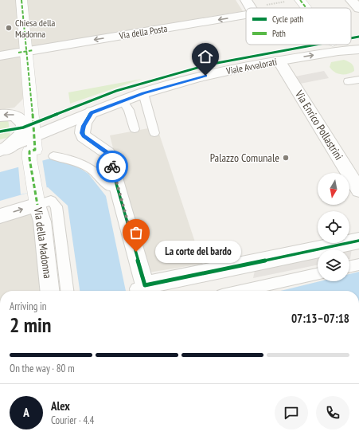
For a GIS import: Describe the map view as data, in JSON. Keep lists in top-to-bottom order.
{
  "streets": {
    "street": [
      "Via della Posta",
      "Viale Avvalorati",
      "Via Enrico Pollastrini",
      "Via della Madonna"
    ]
  },
  "crossings": [
    ["Viale Avvalorati", "Via Enrico Pollastrini"]
  ],
  "one_way": ["Via della Posta"],
  "places": ["Chiesa della Madonna", "Palazzo Comunale", "La corte del bardo"],
  "legend": ["Cycle path", "Path"],
  "north": "bottom",
  "page": {
    "bubble": "La corte del bardo",
    "heading": ["2 min", "Arriving in", "07:13–07:18"],
    "panel": ["Alex", "Courier · 4.4"],
    "bar": "On the way · 80 m",
    "round": "A"
  }
}
